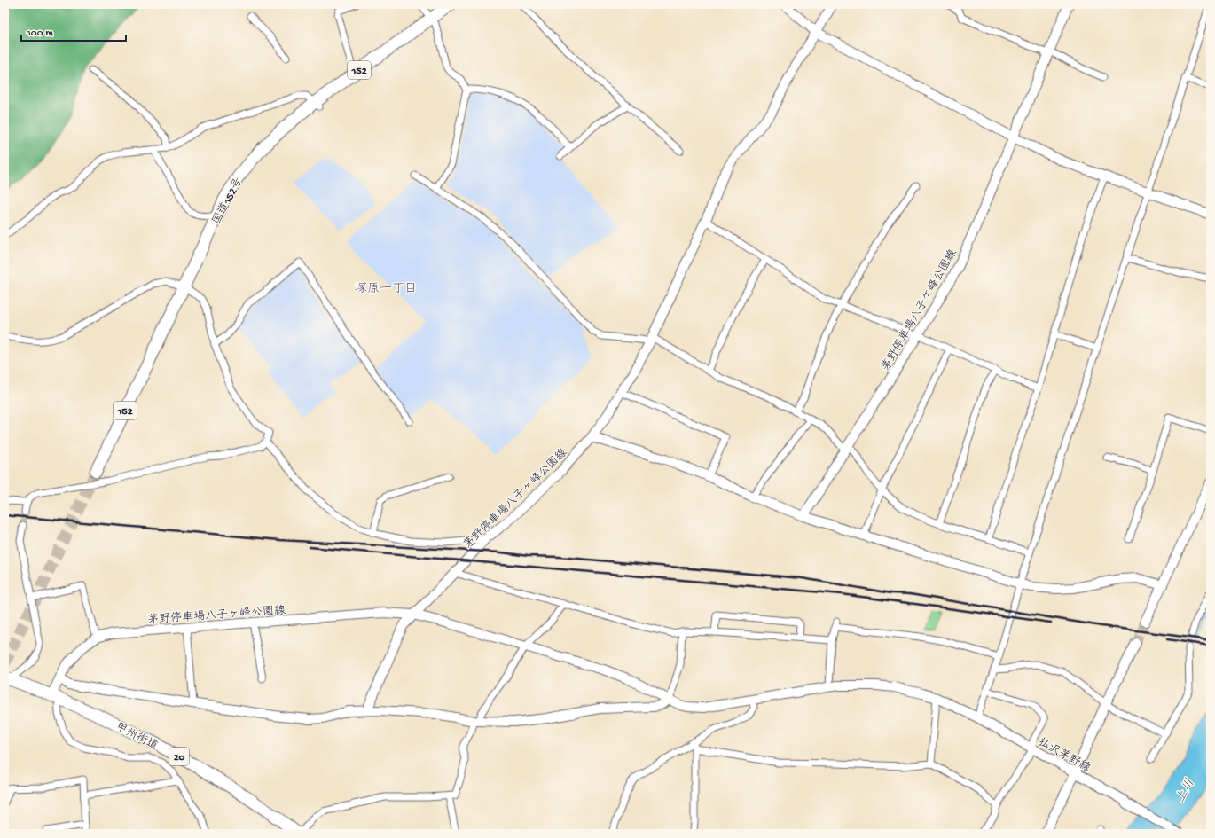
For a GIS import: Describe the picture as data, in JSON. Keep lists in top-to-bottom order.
{
  "streets": {
    "highway": [
      "152",
      "国道152号",
      "甲州街道",
      "20"
    ],
    "street": ["茅野停車場八子ケ峰公園線", "茅野停車場八子ヶ峰公園線", "払沢茅野線"]
  },
  "crossings": [
    ["茅野停車場八子ヶ峰公園線", "甲州街道"]
  ],
  "districts": ["塚原一丁目"],
  "water": ["上川"],
  "scale_bar": "100 m"
}
